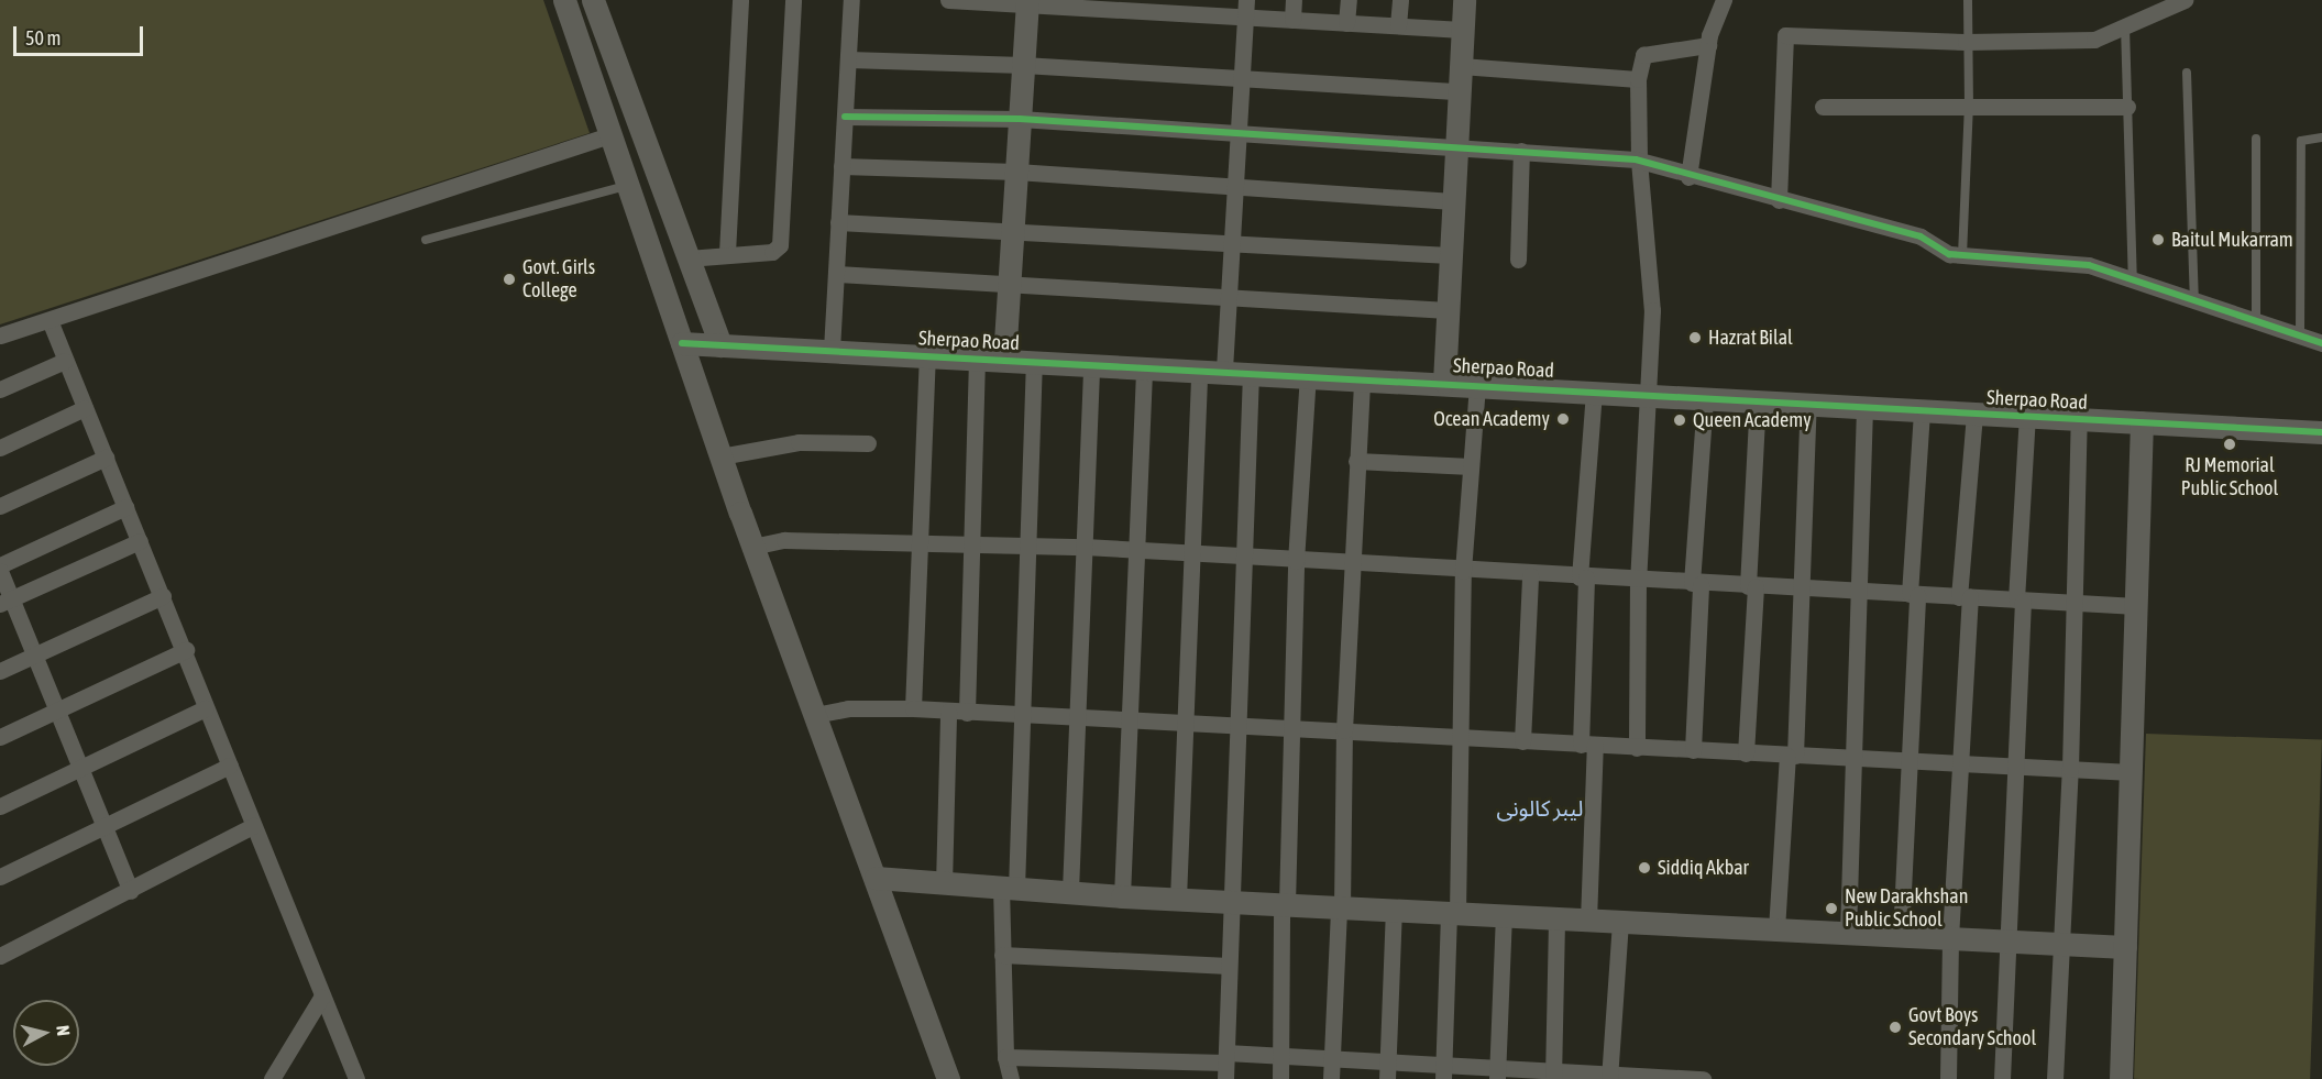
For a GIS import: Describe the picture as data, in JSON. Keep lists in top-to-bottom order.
{
  "streets": {
    "street": ["Sherpao Road"]
  },
  "districts": ["لیبر کالونی"],
  "places": [
    "Baitul Mukarram",
    "Govt. Girls College",
    "Hazrat Bilal",
    "Ocean Academy",
    "Queen Academy",
    "RJ Memorial Public School",
    "Siddiq Akbar",
    "New Darakhshan Public School",
    "Govt Boys Secondary School"
  ],
  "scale_bar": "50 m",
  "north": "right"
}
